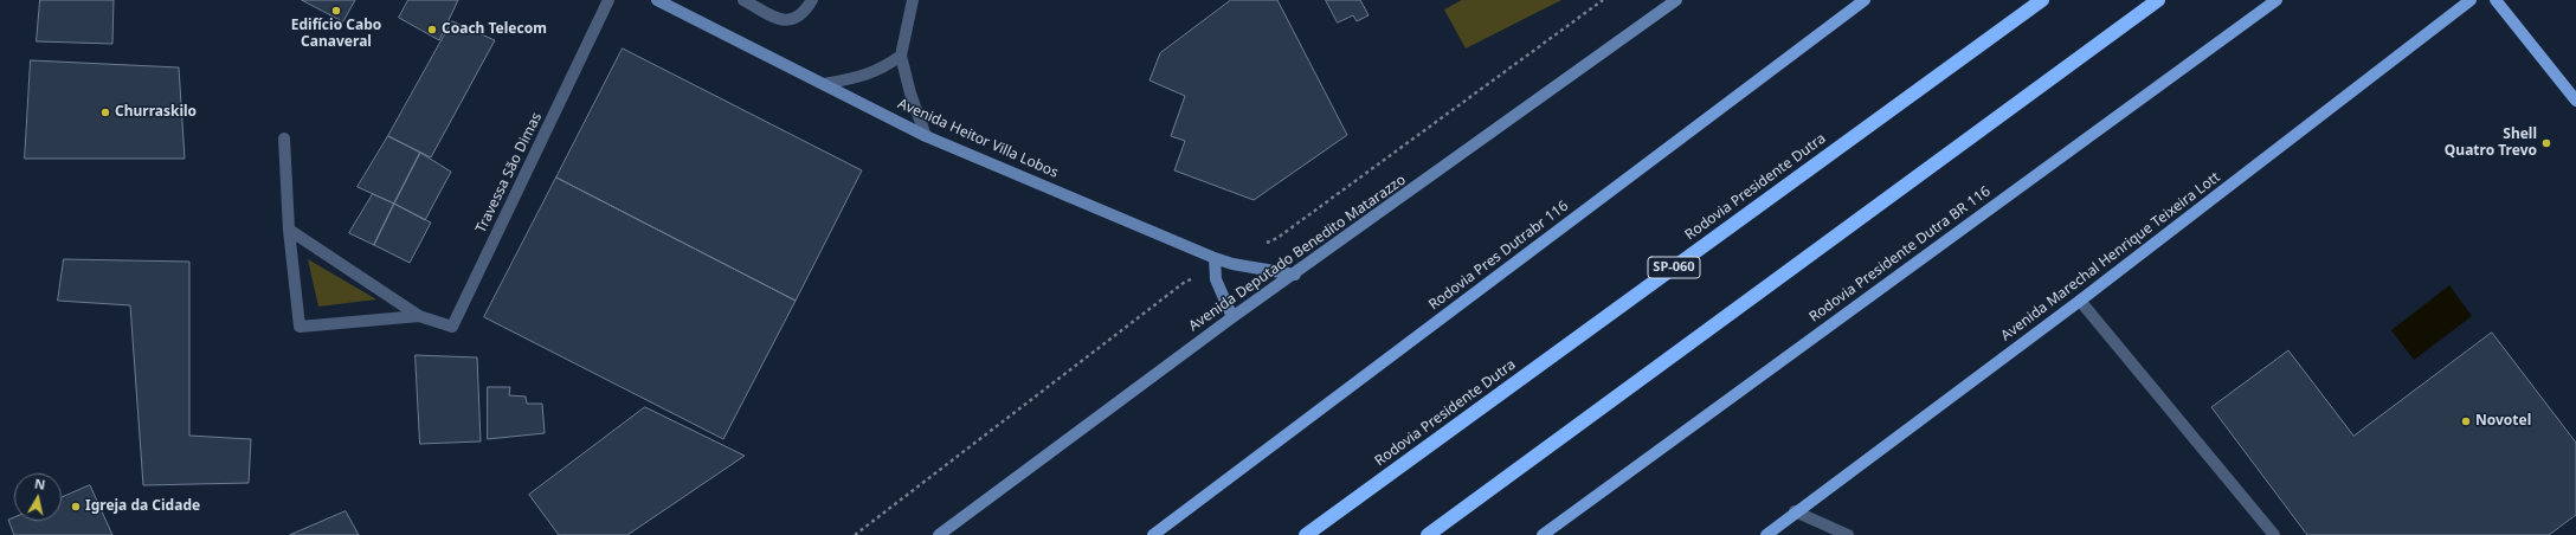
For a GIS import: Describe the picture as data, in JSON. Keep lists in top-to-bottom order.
{
  "streets": {
    "highway": ["Rodovia Presidente Dutra", "SP-060"],
    "main road": [
      "Avenida Heitor Villa Lobos",
      "Avenida Deputado Benedito Matarazzo",
      "Rodovia Presidente Dutra BR 116",
      "Rodovia Pres Dutrabr 116",
      "Avenida Marechal Henrique Teixeira Lott"
    ],
    "street": ["Travessa São Dimas"]
  },
  "crossings": [
    ["Avenida Heitor Villa Lobos", "Avenida Deputado Benedito Matarazzo"]
  ],
  "places": [
    "Edifício Cabo Canaveral",
    "Coach Telecom",
    "Churraskilo",
    "Shell Quatro Trevo",
    "Novotel",
    "Igreja da Cidade"
  ],
  "north": "top"
}
